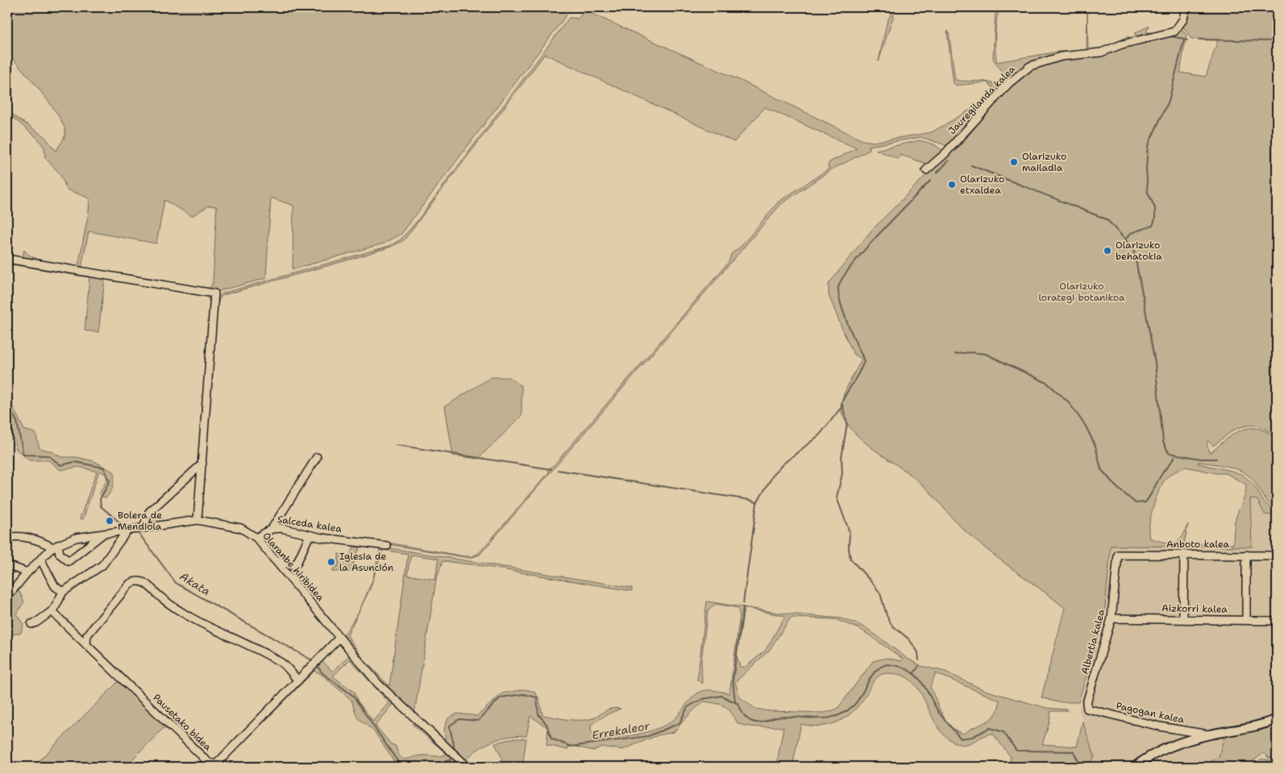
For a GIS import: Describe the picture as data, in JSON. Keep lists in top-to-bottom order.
{
  "streets": {
    "street": [
      "Jauregilanda kalea",
      "Salceda kalea",
      "Anboto kalea",
      "Olaranbe hiribidea",
      "Aizkorri kalea",
      "Albertia kalea",
      "Pagogan kalea",
      "Pausetako bidea"
    ]
  },
  "crossings": [
    ["Salceda kalea", "Olaranbe hiribidea"],
    ["Anboto kalea", "Albertia kalea"],
    ["Olaranbe hiribidea", "Pausetako bidea"],
    ["Aizkorri kalea", "Albertia kalea"],
    ["Albertia kalea", "Pagogan kalea"]
  ],
  "water": ["Akata", "Errekaleor"],
  "parks": ["Olarizuko lorategi botanikoa"],
  "places": [
    "Olarizuko mailadia",
    "Olarizuko etxaldea",
    "Olarizuko behatokia",
    "Bolera de Mendiola",
    "Iglesia de la Asunción"
  ]
}
